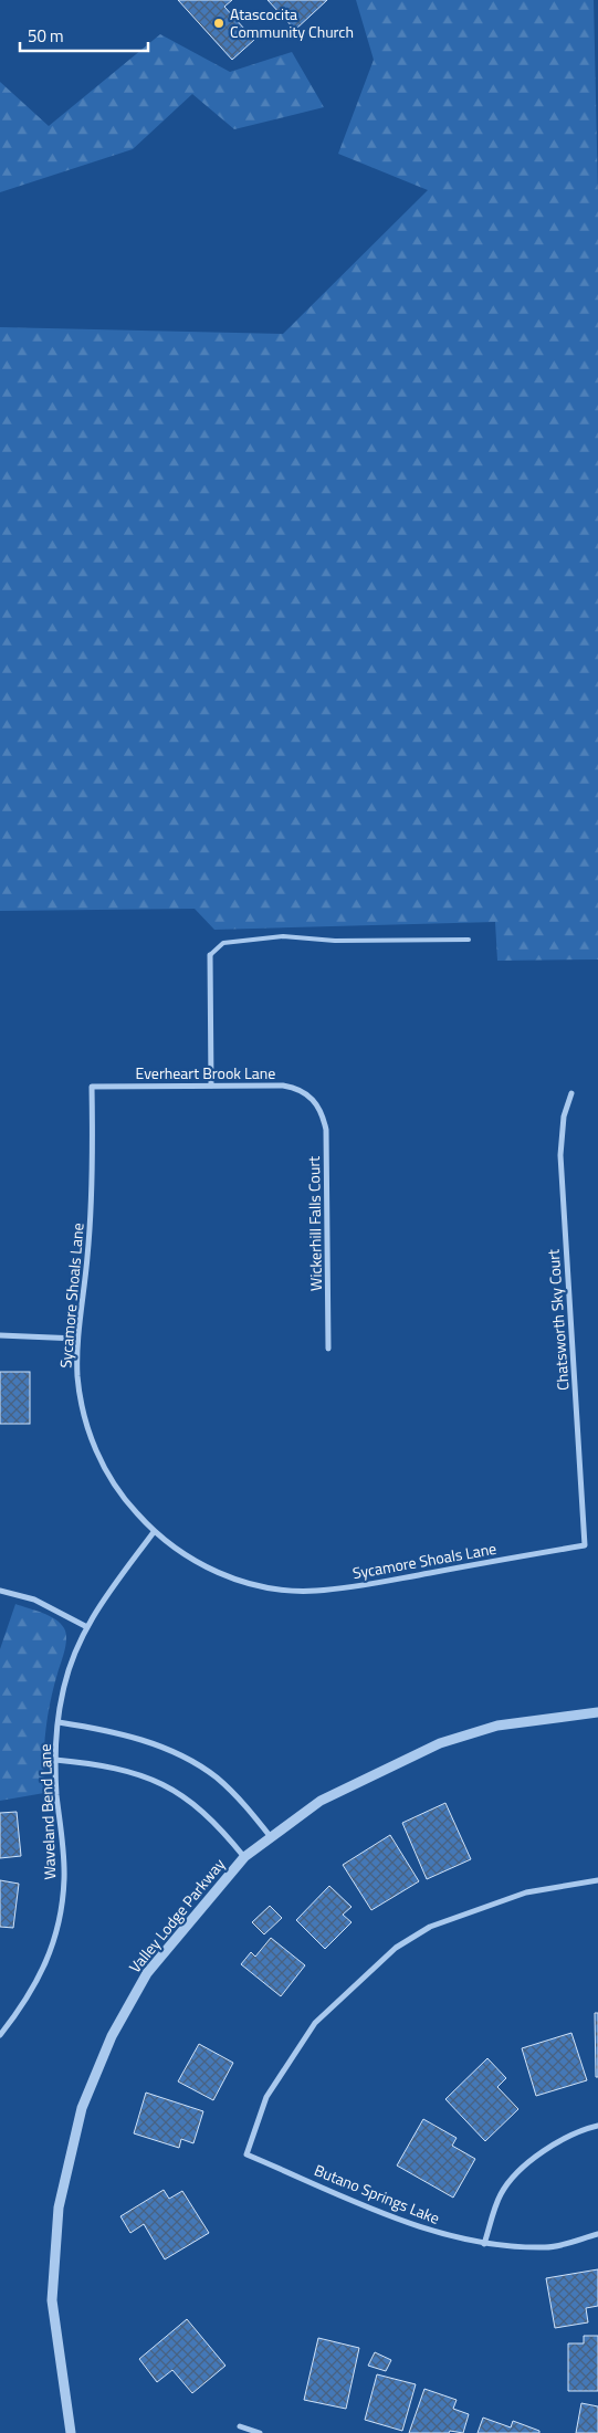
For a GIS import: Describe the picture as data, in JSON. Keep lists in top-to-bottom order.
{
  "streets": {
    "street": [
      "Everheart Brook Lane",
      "Wickerhill Falls Court",
      "Sycamore Shoals Lane",
      "Chatsworth Sky Court",
      "Waveland Bend Lane",
      "Valley Lodge Parkway",
      "Butano Springs Lake"
    ]
  },
  "crossings": [
    ["Everheart Brook Lane", "Wickerhill Falls Court"],
    ["Everheart Brook Lane", "Sycamore Shoals Lane"],
    ["Sycamore Shoals Lane", "Chatsworth Sky Court"],
    ["Sycamore Shoals Lane", "Waveland Bend Lane"]
  ],
  "places": ["Atascocita Community Church"],
  "scale_bar": "50 m"
}
